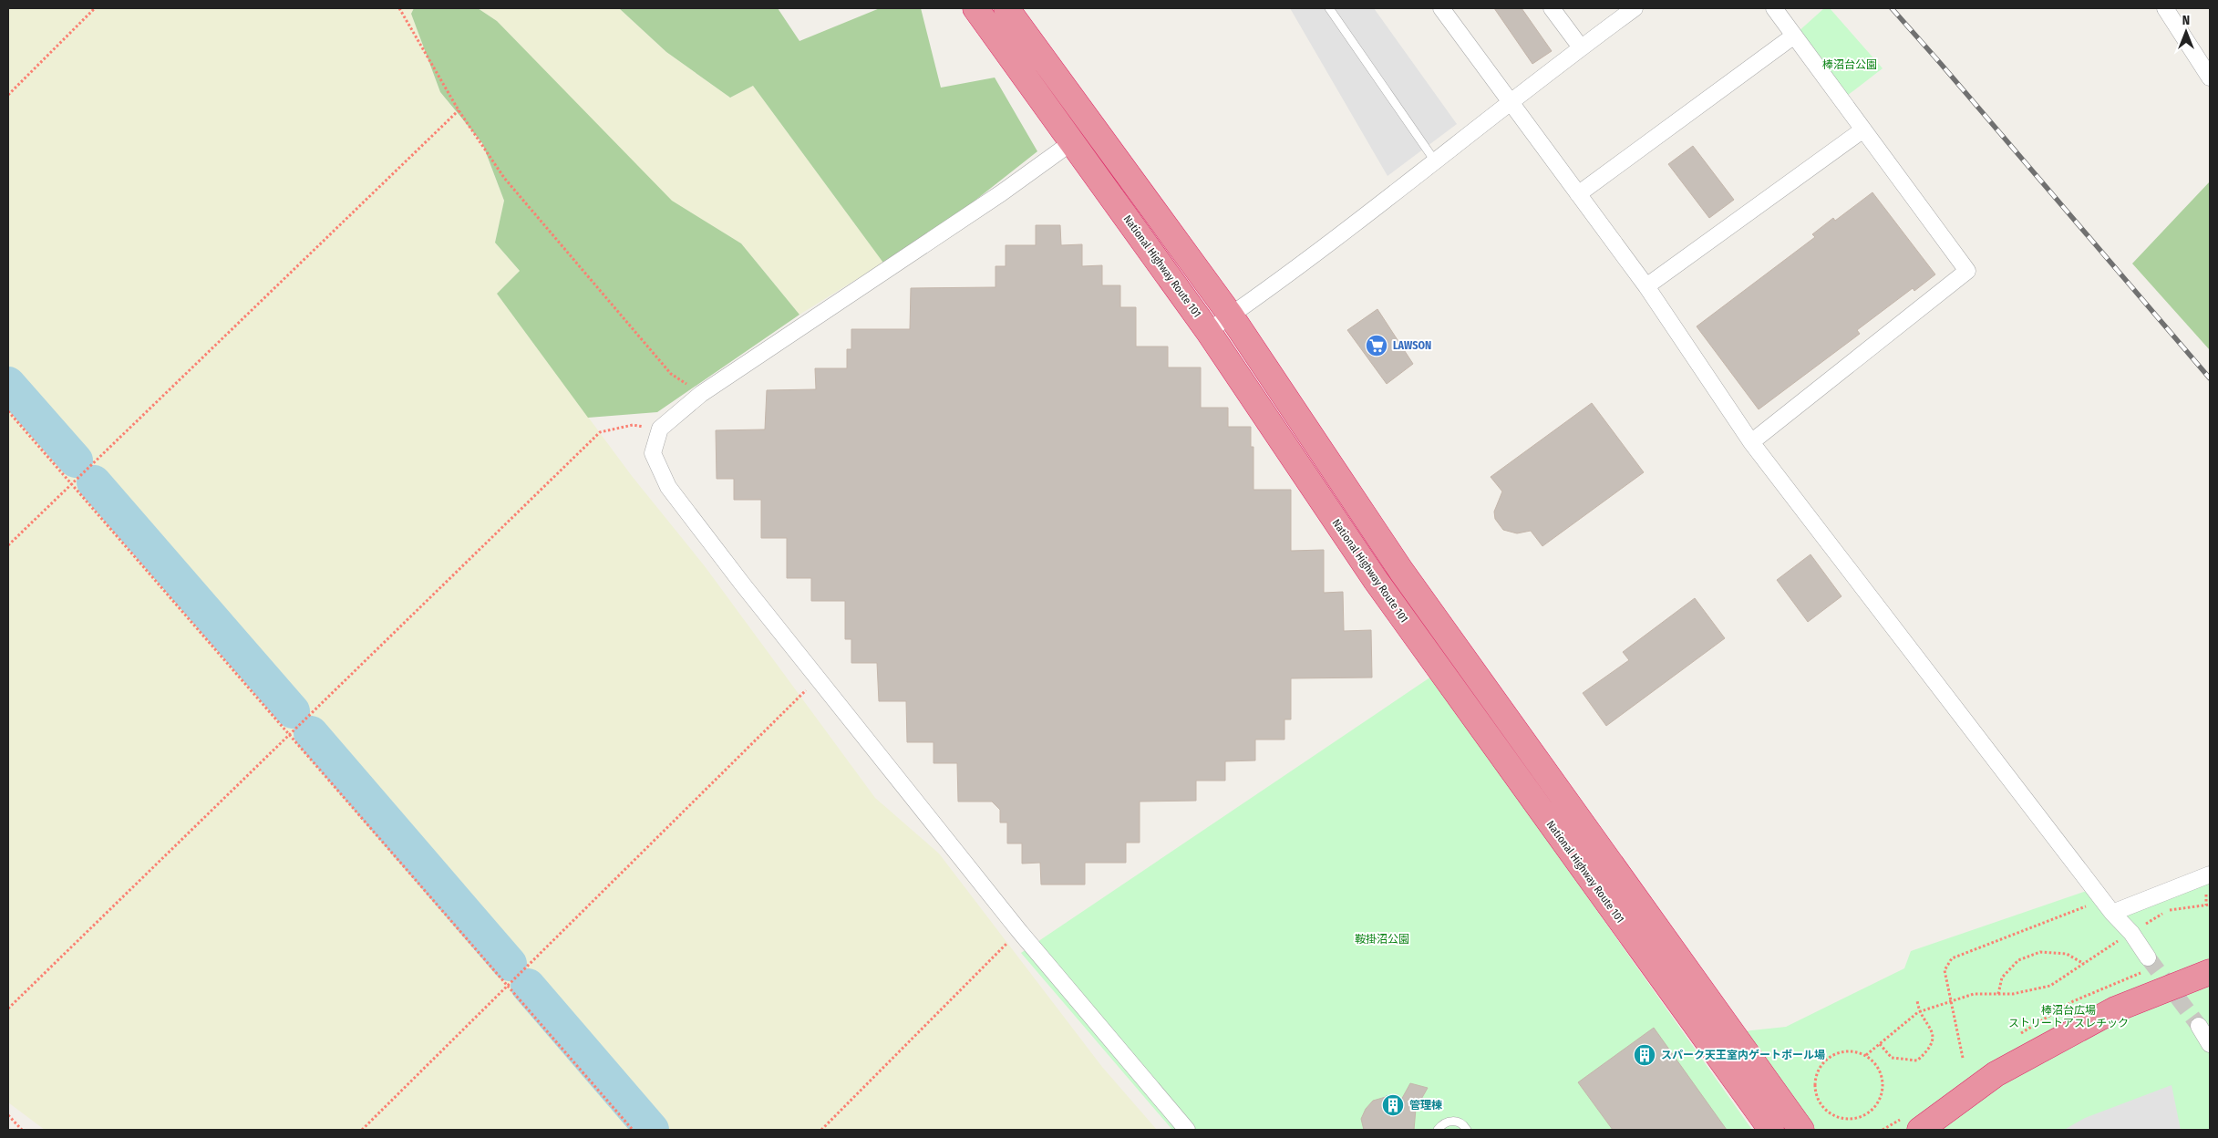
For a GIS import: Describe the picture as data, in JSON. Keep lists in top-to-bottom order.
{
  "streets": {
    "highway": ["National Highway Route 101"]
  },
  "parks": ["棒沼台公園", "鞍掛沼公園", "棒沼台広場 ストリートアスレチック"],
  "places": {
    "supermarket": ["LAWSON"],
    "building": ["スパーク天王室内ゲートボール場", "管理棟"]
  },
  "north": "top"
}
